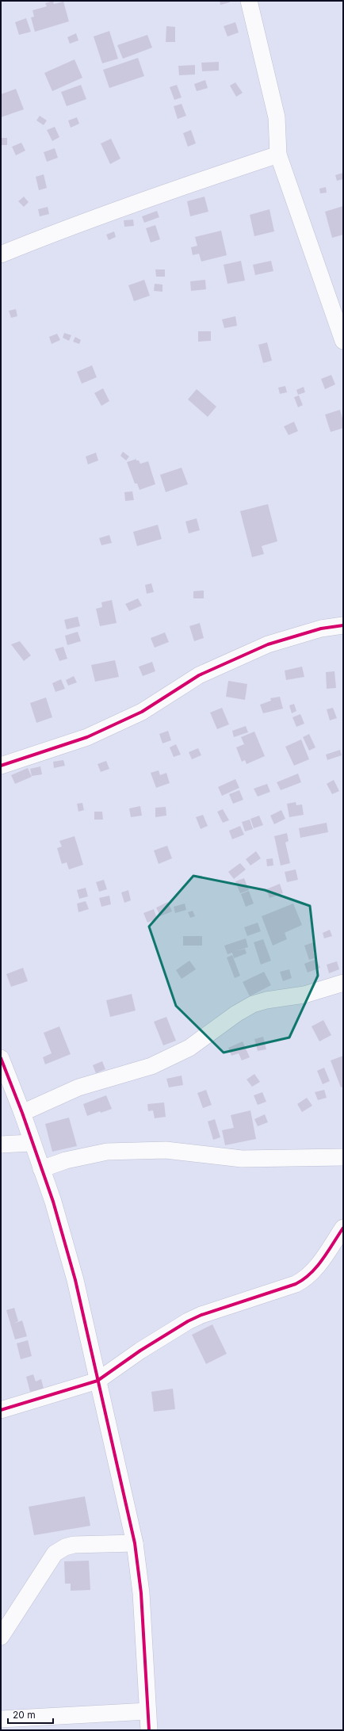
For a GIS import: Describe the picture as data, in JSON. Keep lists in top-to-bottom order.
{
  "scale_bar": "20 m"
}
